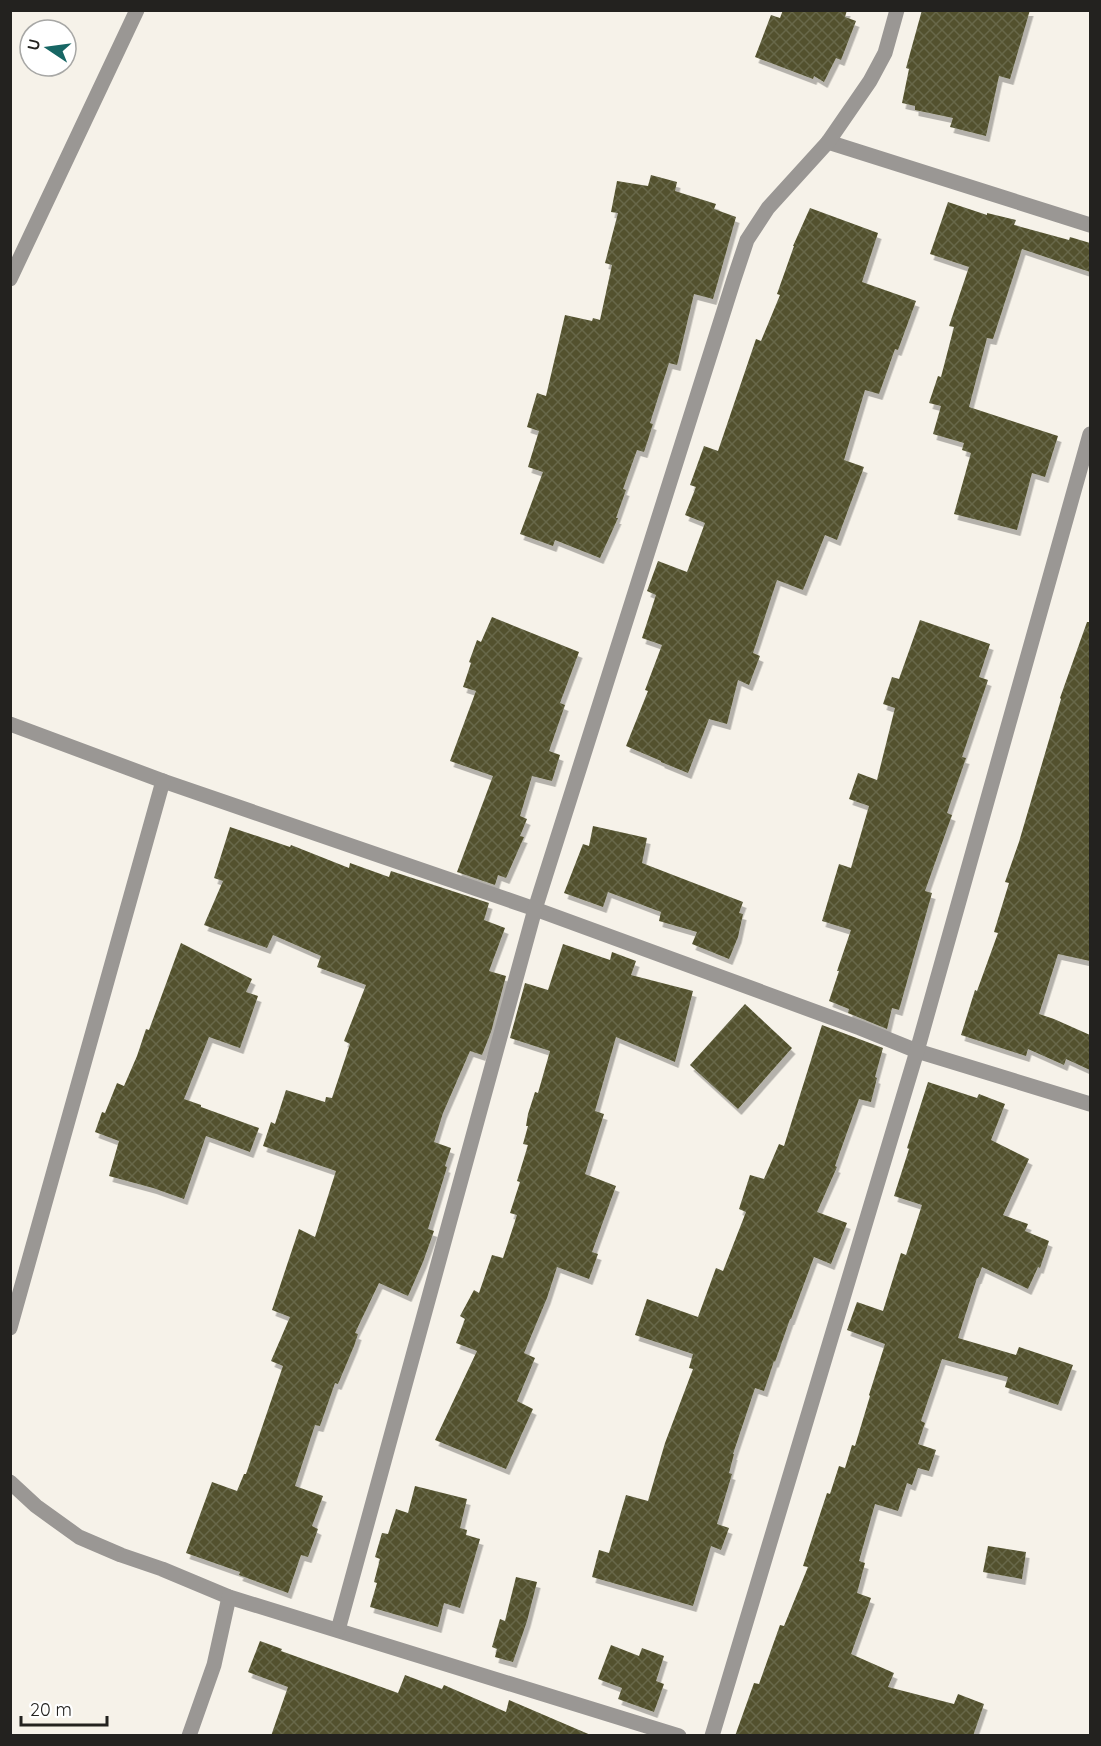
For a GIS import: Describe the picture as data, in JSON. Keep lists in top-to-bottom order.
{
  "scale_bar": "20 m",
  "north": "left"
}
